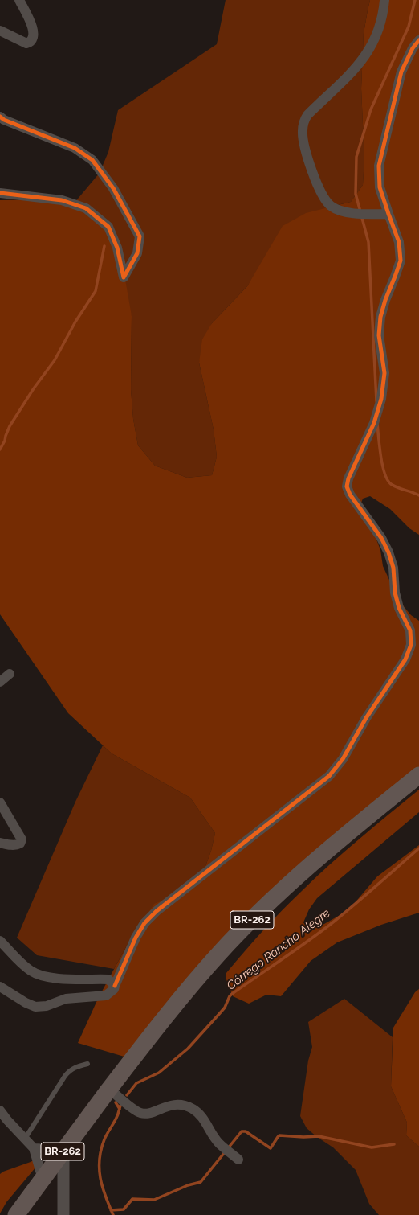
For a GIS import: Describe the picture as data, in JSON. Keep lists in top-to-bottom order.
{
  "streets": {
    "highway": ["BR-262"]
  },
  "water": ["Córrego Rancho Alegre"]
}
